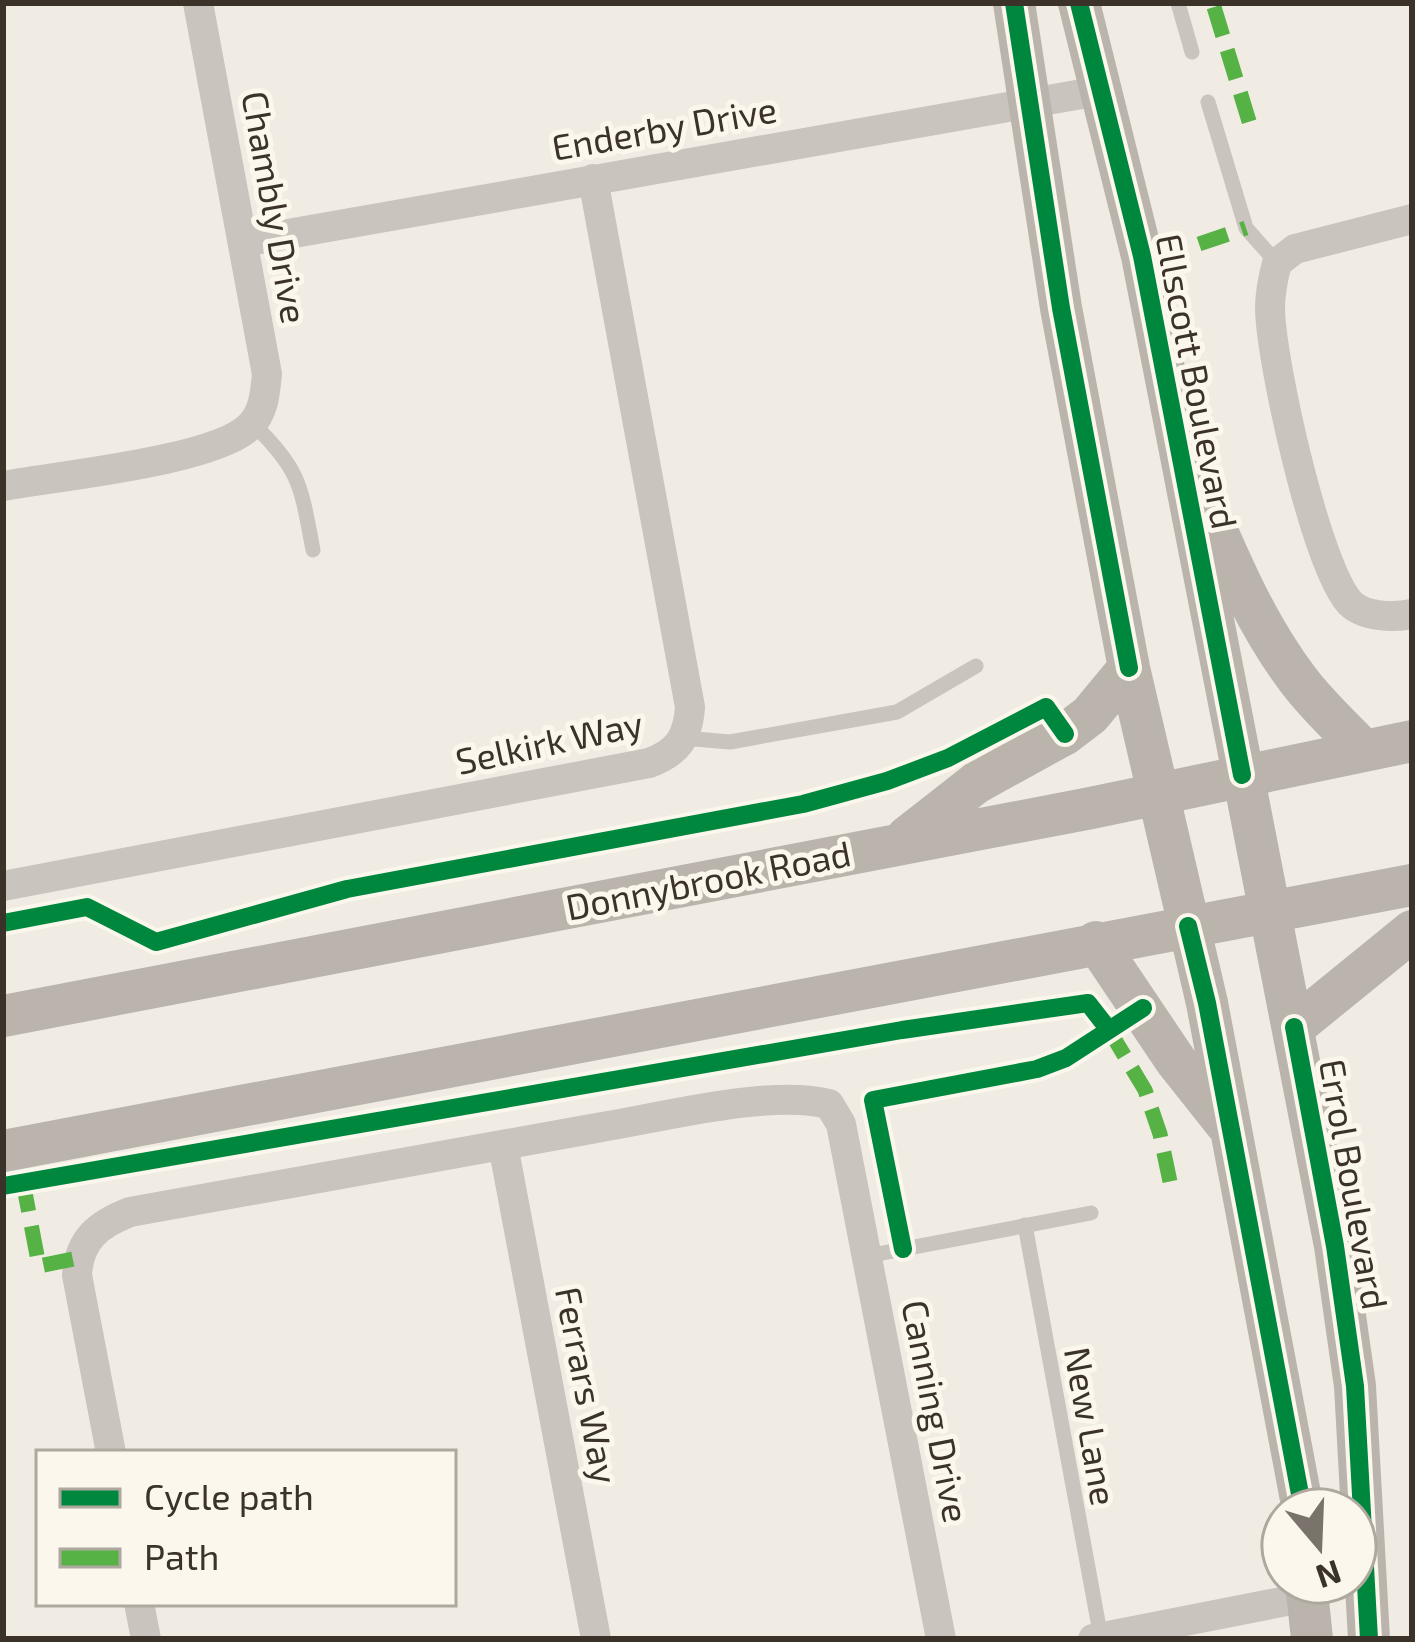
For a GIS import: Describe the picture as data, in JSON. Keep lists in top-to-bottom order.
{
  "streets": {
    "main road": ["Ellscott Boulevard", "Donnybrook Road", "Errol Boulevard"],
    "street": [
      "Enderby Drive",
      "Chambly Drive",
      "Selkirk Way",
      "Ferrars Way",
      "Canning Drive"
    ],
    "lane": ["New Lane"]
  },
  "crossings": [
    ["Enderby Drive", "Chambly Drive"],
    ["Enderby Drive", "Ellscott Boulevard"],
    ["Enderby Drive", "Selkirk Way"],
    ["Ellscott Boulevard", "Donnybrook Road"],
    ["Ellscott Boulevard", "Errol Boulevard"],
    ["Ferrars Way", "Canning Drive"]
  ],
  "legend": ["Cycle path", "Path"],
  "north": "bottom"
}
